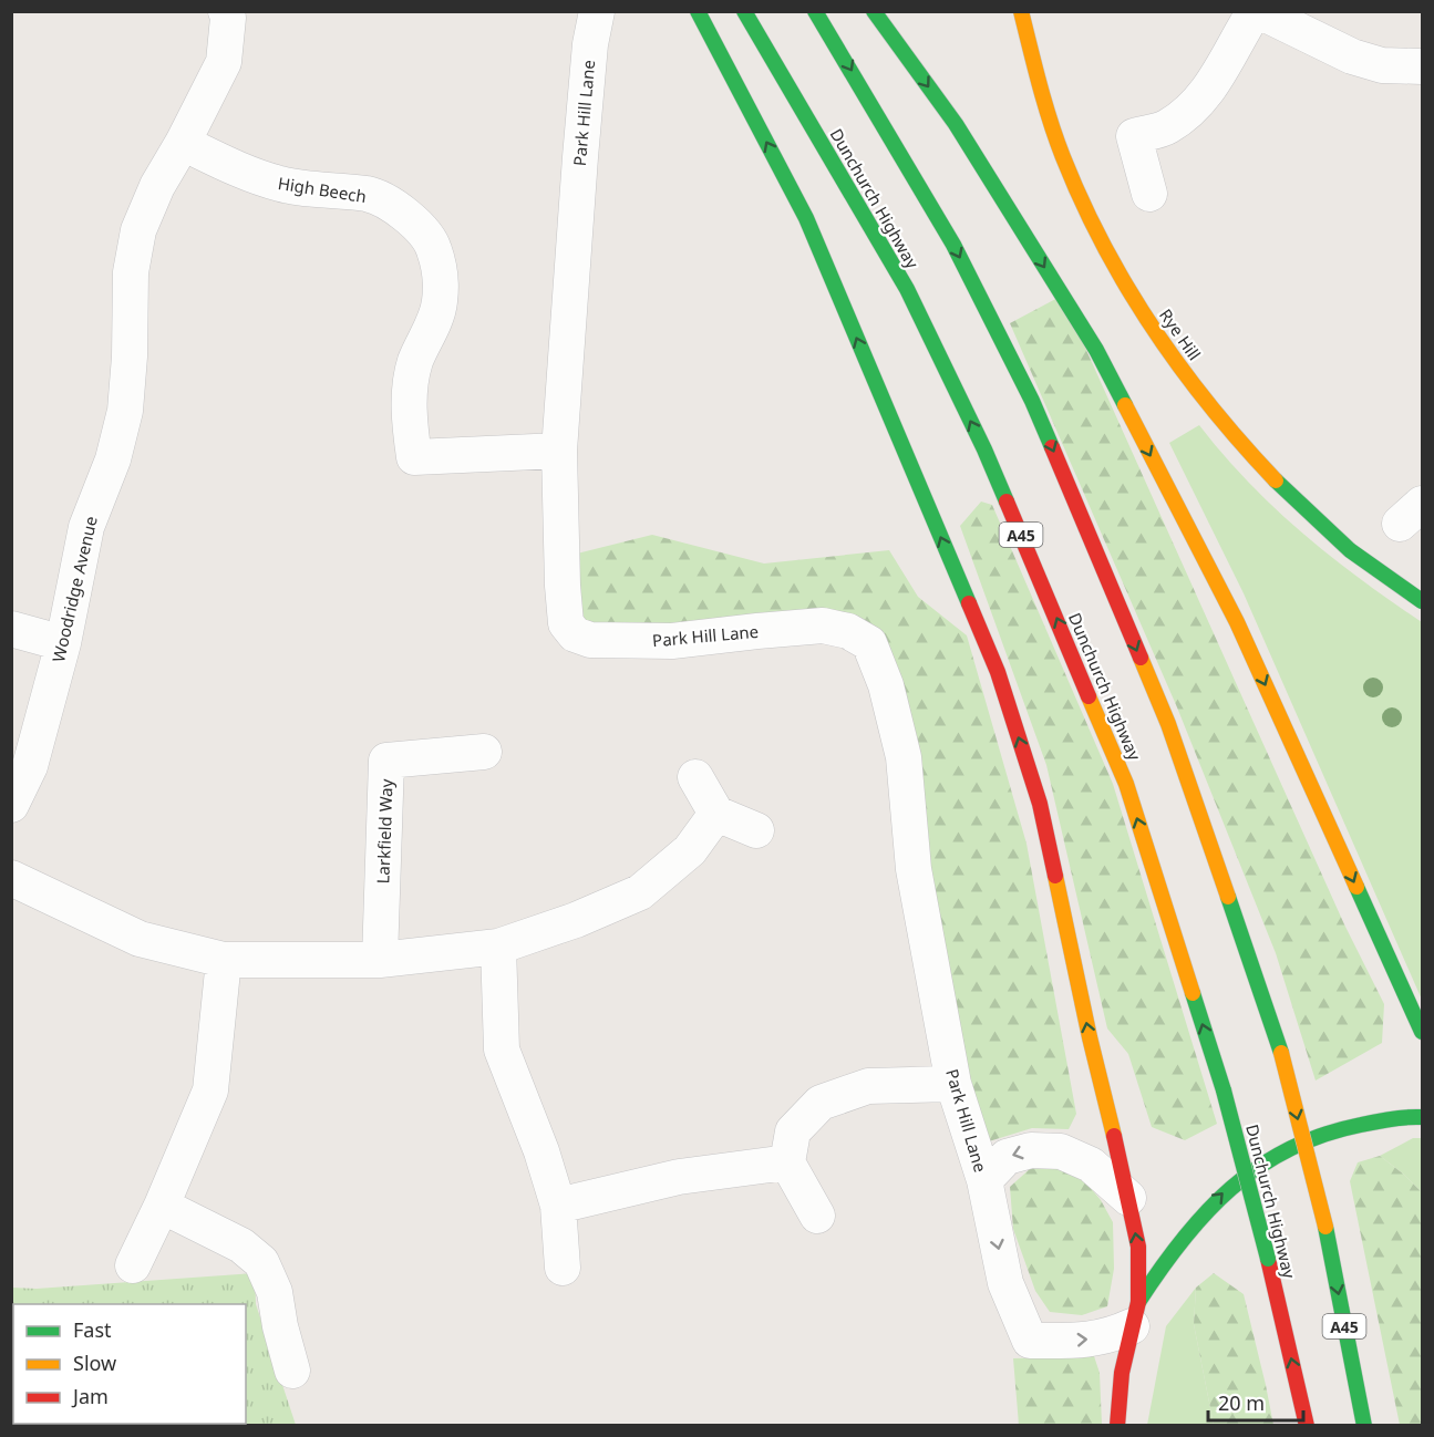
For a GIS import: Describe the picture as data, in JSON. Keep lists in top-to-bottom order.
{
  "streets": {
    "main road": ["Dunchurch Highway", "Rye Hill", "A45"],
    "street": [
      "Park Hill Lane",
      "High Beech",
      "Woodridge Avenue",
      "Larkfield Way"
    ]
  },
  "crossings": [
    ["Park Hill Lane", "High Beech"],
    ["High Beech", "Woodridge Avenue"]
  ],
  "legend": ["Fast", "Slow", "Jam"],
  "scale_bar": "20 m"
}
